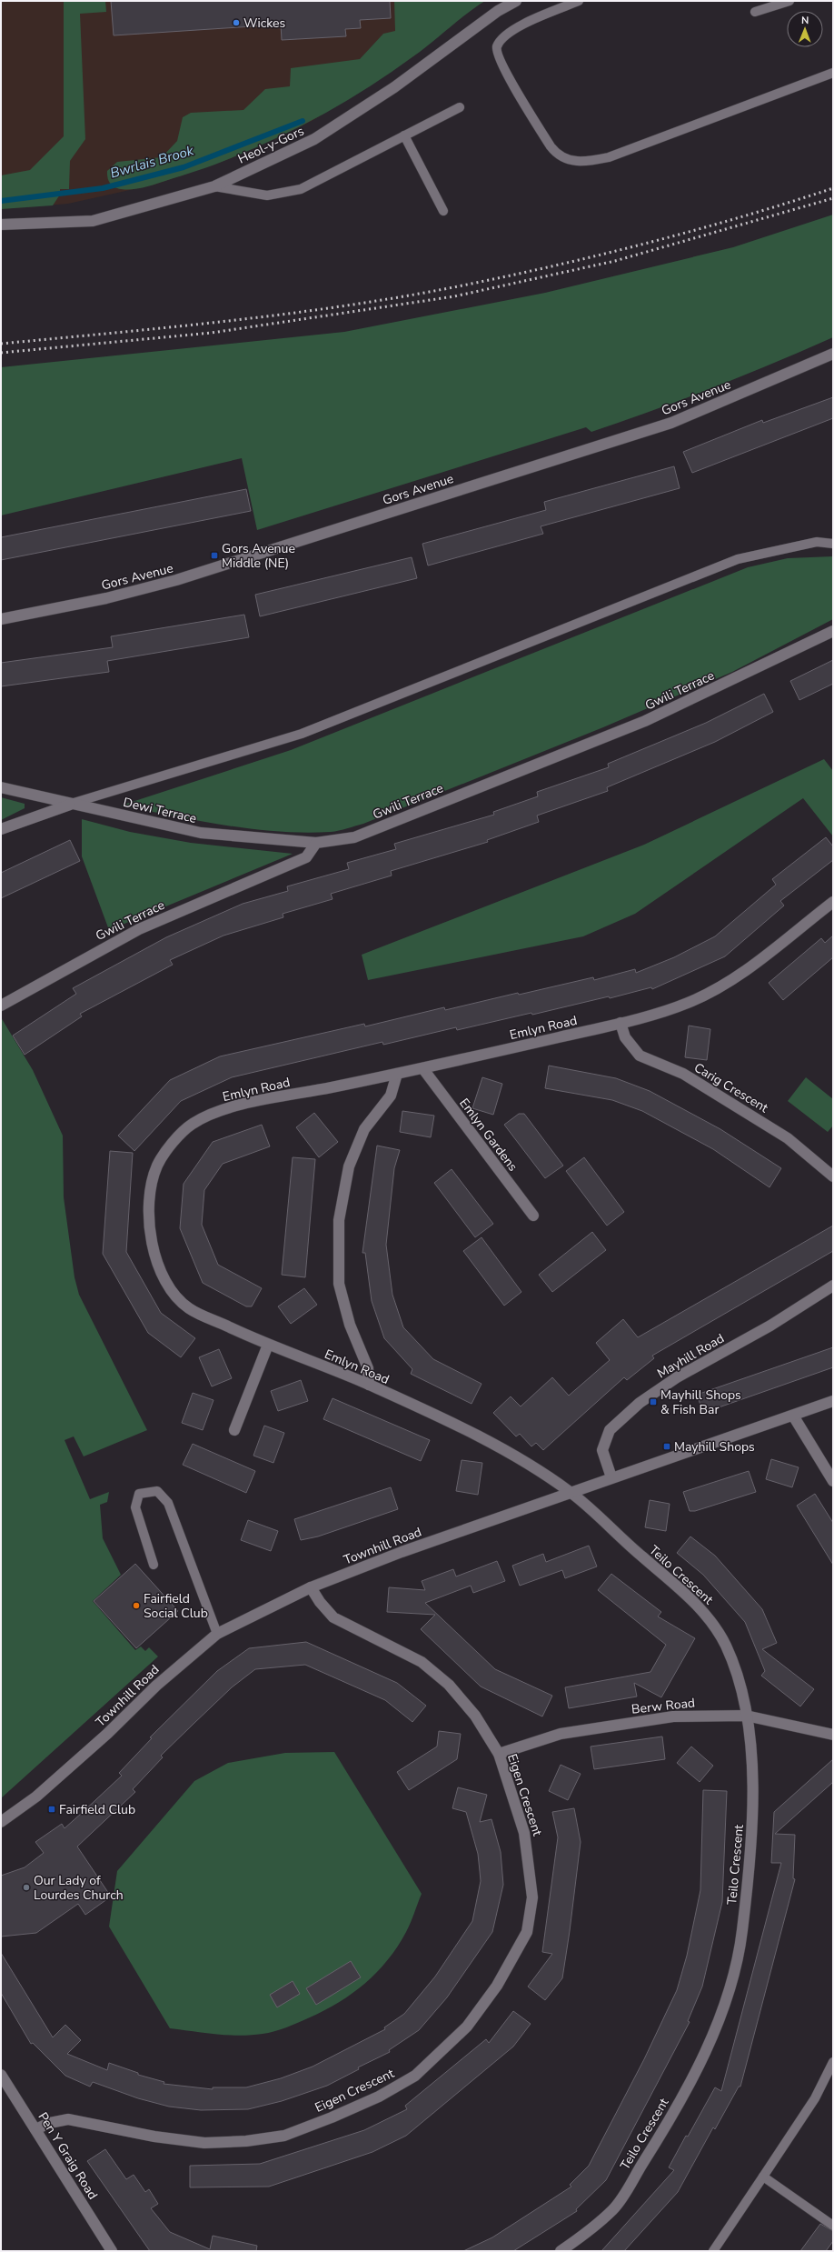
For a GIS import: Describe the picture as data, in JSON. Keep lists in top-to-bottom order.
{
  "streets": {
    "street": [
      "Heol-y-Gors",
      "Gors Avenue",
      "Gwili Terrace",
      "Dewi Terrace",
      "Emlyn Road",
      "Carig Crescent",
      "Emlyn Gardens",
      "Mayhill Road",
      "Townhill Road",
      "Teilo Crescent",
      "Berw Road",
      "Eigen Crescent",
      "Pen Y Graig Road"
    ]
  },
  "crossings": [
    ["Gwili Terrace", "Dewi Terrace"],
    ["Emlyn Road", "Carig Crescent"],
    ["Emlyn Road", "Emlyn Gardens"],
    ["Emlyn Road", "Townhill Road"],
    ["Emlyn Road", "Teilo Crescent"],
    ["Mayhill Road", "Townhill Road"],
    ["Townhill Road", "Teilo Crescent"],
    ["Townhill Road", "Eigen Crescent"],
    ["Teilo Crescent", "Berw Road"],
    ["Berw Road", "Eigen Crescent"],
    ["Eigen Crescent", "Pen Y Graig Road"]
  ],
  "water": ["Bwrlais Brook"],
  "places": {
    "other": ["Wickes", "Fairfield Social Club", "Our Lady of Lourdes Church"],
    "transit": [
      "Gors Avenue Middle (NE)",
      "Mayhill Shops & Fish Bar",
      "Mayhill Shops",
      "Fairfield Club"
    ]
  },
  "north": "top"
}
